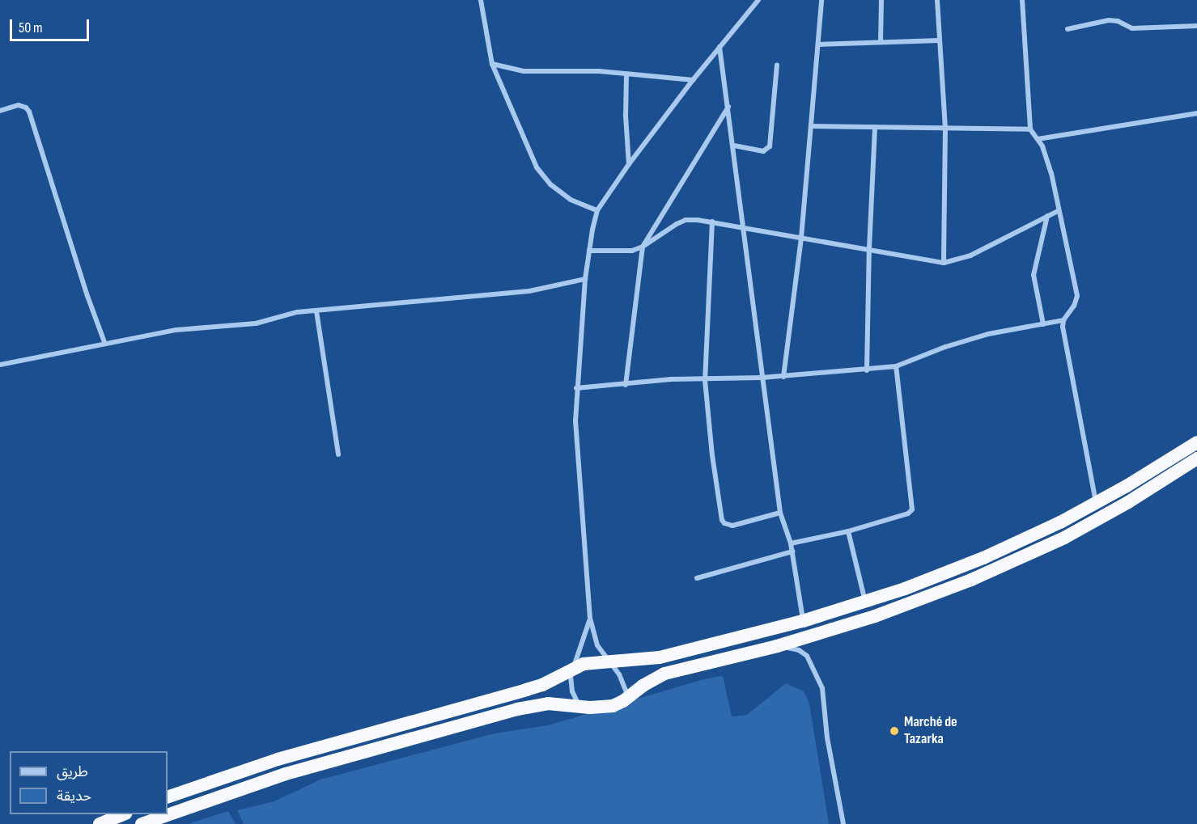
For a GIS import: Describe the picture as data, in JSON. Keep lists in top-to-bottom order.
{
  "places": ["Marché de Tazarka"],
  "legend": ["طريق", "حديقة"],
  "scale_bar": "50 m"
}
